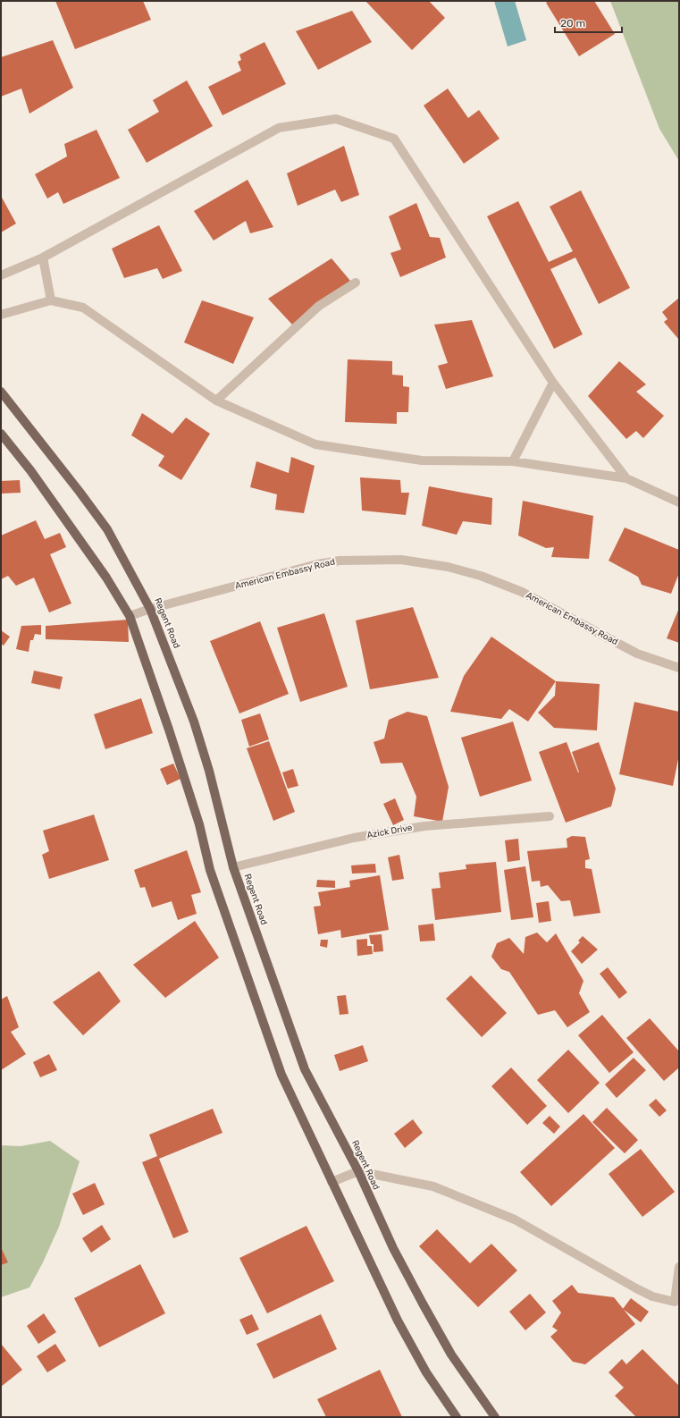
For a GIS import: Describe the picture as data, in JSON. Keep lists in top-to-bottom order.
{
  "streets": {
    "main road": ["Regent Road"],
    "street": ["American Embassy Road", "Azick Drive"]
  },
  "crossings": [
    ["American Embassy Road", "Regent Road"],
    ["Regent Road", "Azick Drive"]
  ],
  "scale_bar": "20 m"
}
